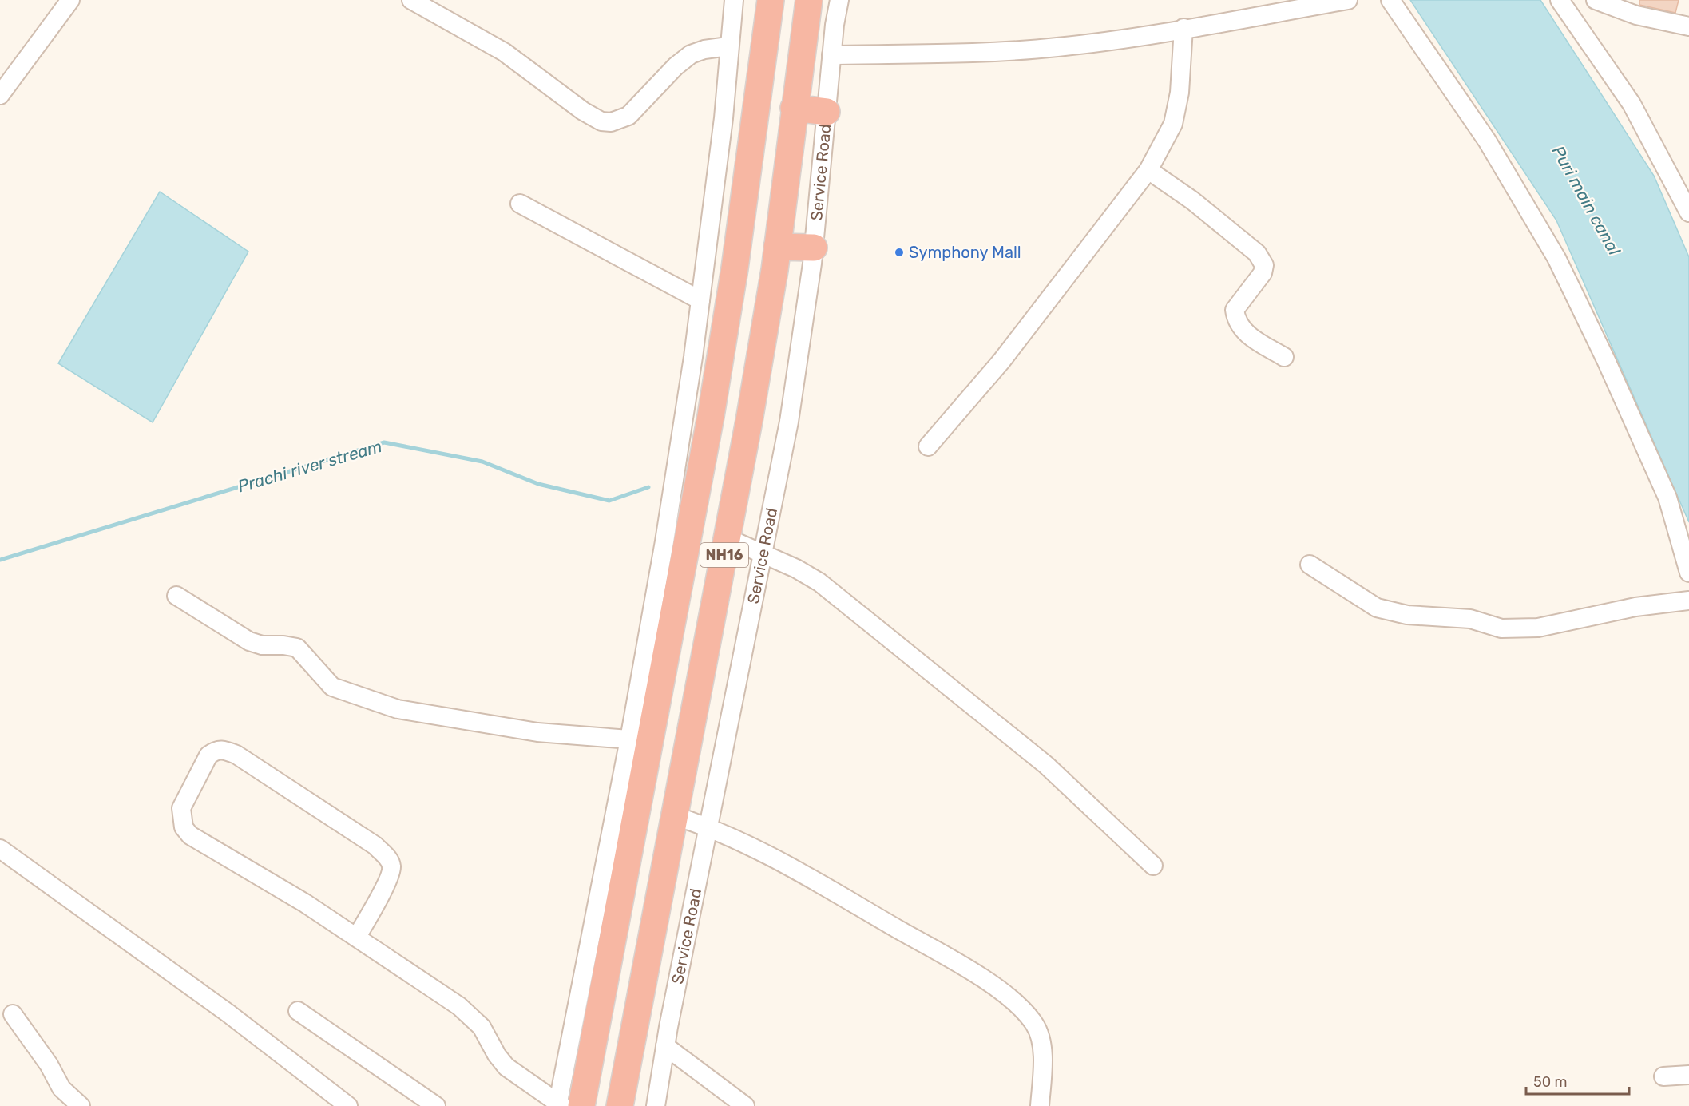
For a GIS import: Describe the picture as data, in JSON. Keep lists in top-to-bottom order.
{
  "streets": {
    "highway": ["NH16"],
    "street": ["Service Road"]
  },
  "water": ["Puri main canal", "Prachi river stream"],
  "places": ["Symphony Mall"],
  "scale_bar": "50 m"
}
